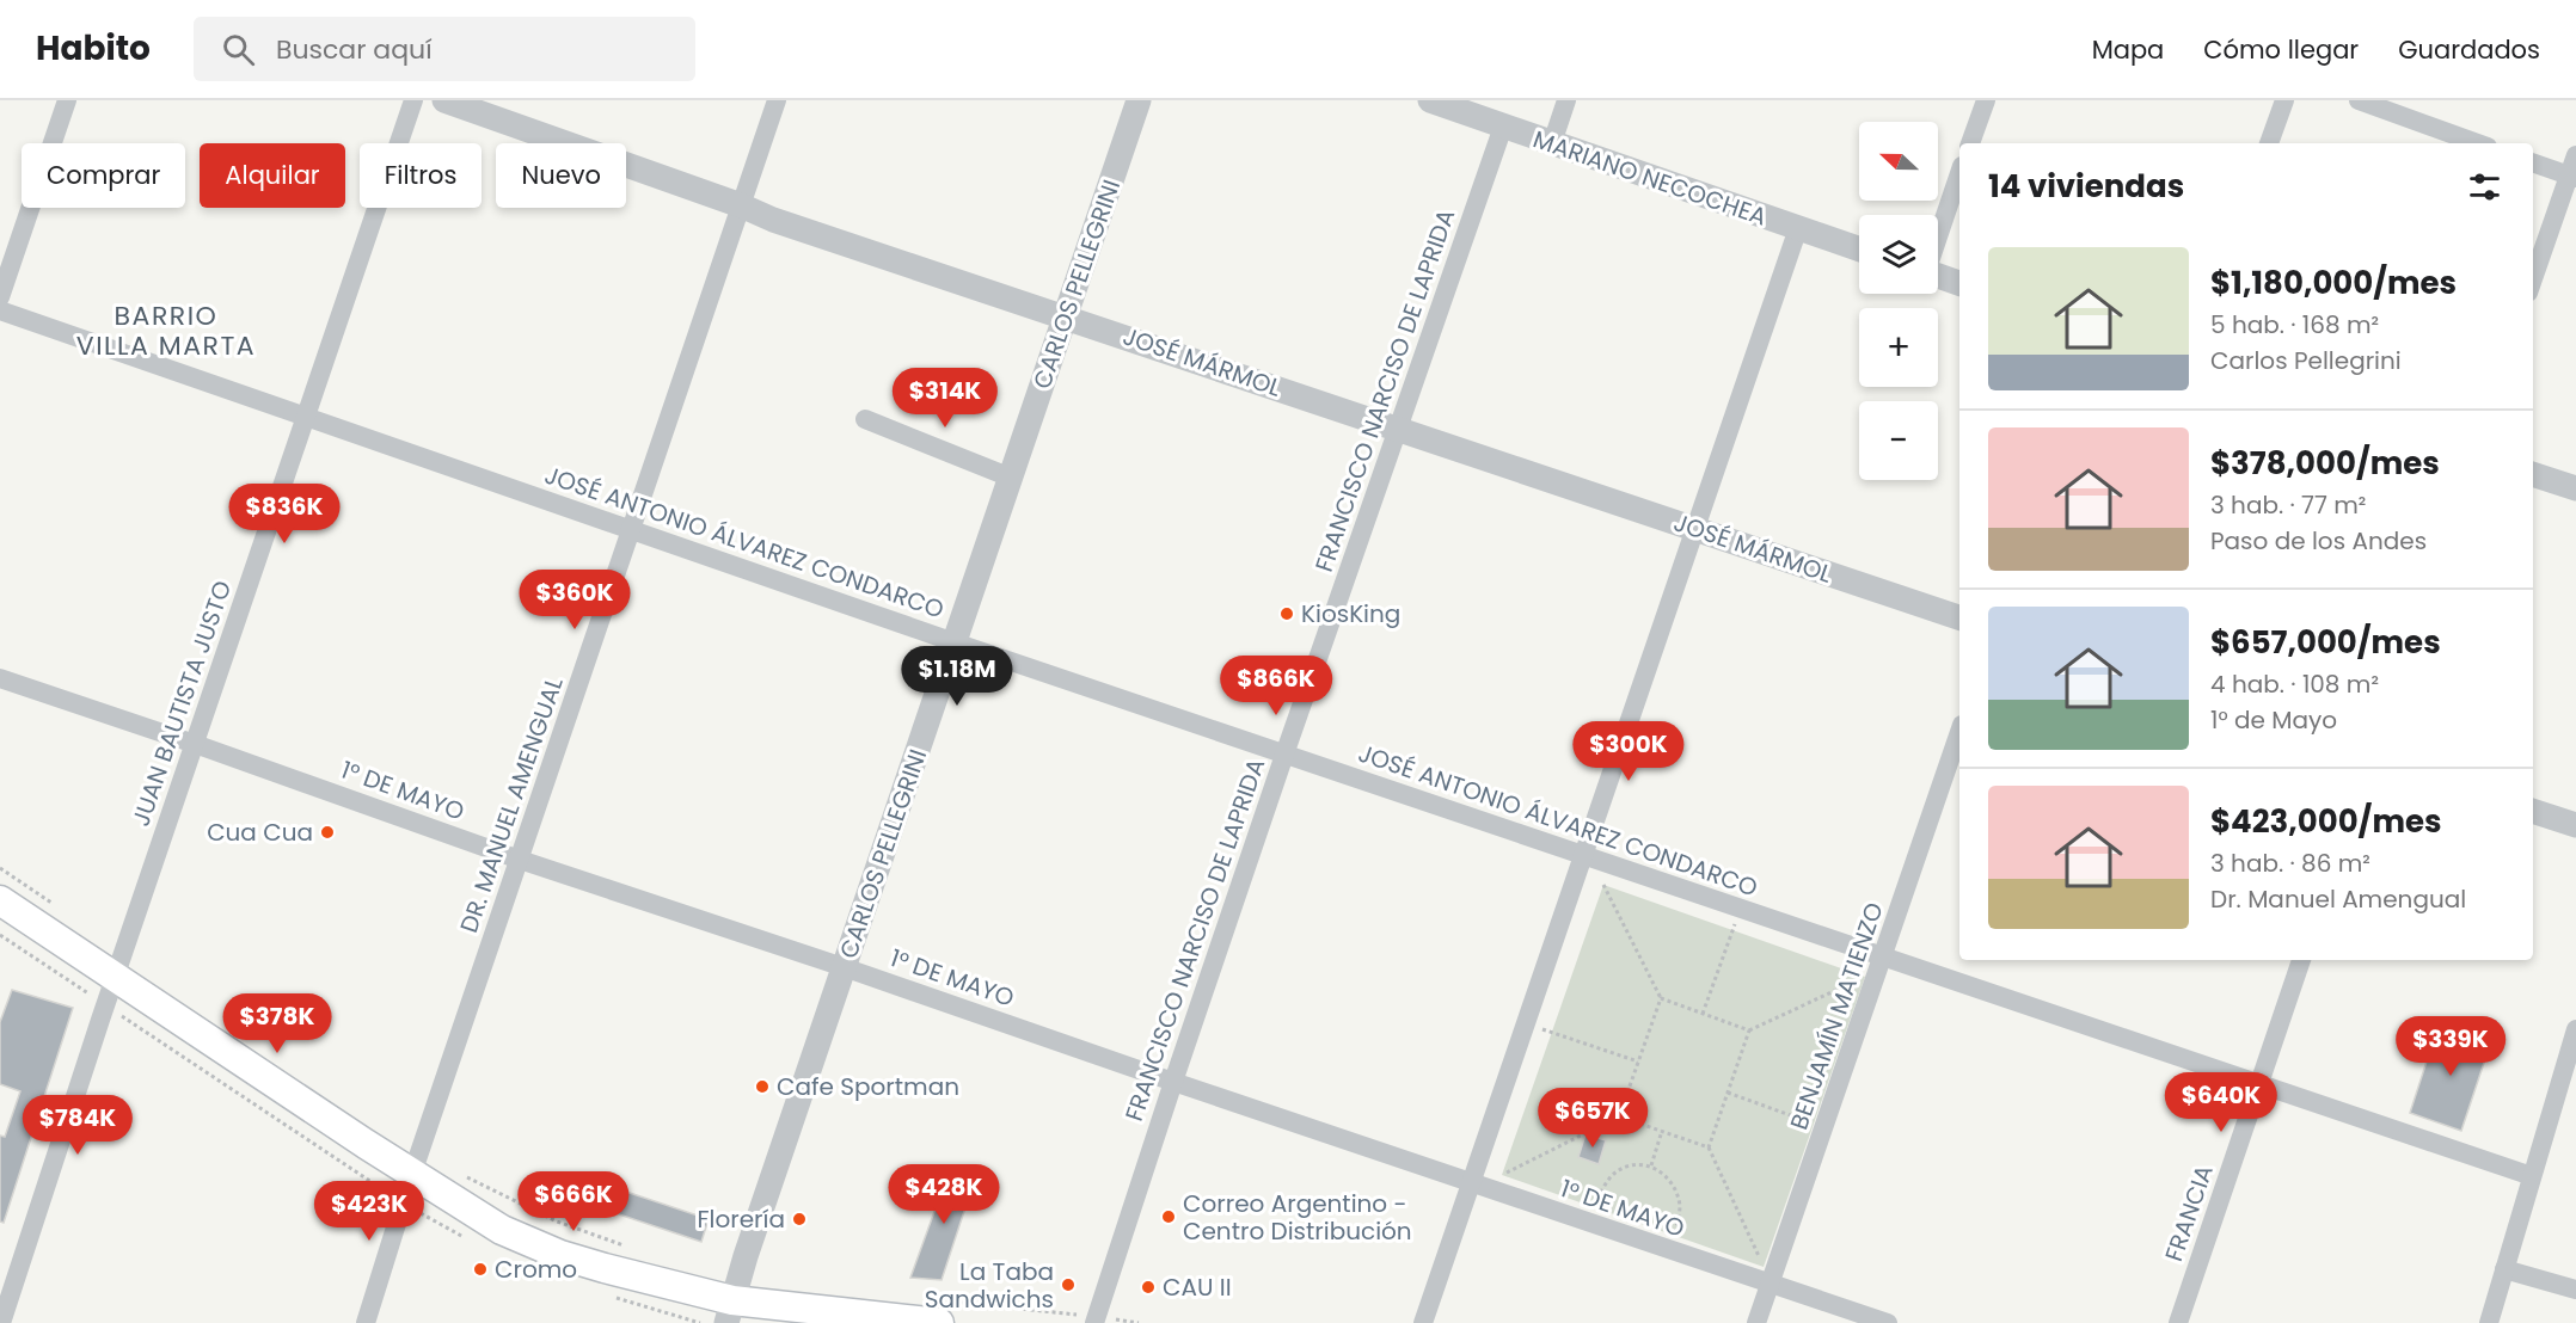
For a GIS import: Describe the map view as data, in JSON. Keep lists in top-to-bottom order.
{
  "streets": {
    "street": [
      "MARIANO NECOCHEA",
      "CARLOS PELLEGRINI",
      "JOSÉ MÁRMOL",
      "FRANCISCO NARCISO DE LAPRIDA",
      "JOSÉ ANTONIO ÁLVAREZ CONDARCO",
      "JUAN BAUTISTA JUSTO",
      "1° DE MAYO",
      "DR. MANUEL AMENGUAL",
      "BENJAMÍN MATIENZO",
      "FRANCIA"
    ]
  },
  "crossings": [
    ["MARIANO NECOCHEA", "FRANCISCO NARCISO DE LAPRIDA"],
    ["CARLOS PELLEGRINI", "JOSÉ MÁRMOL"],
    ["CARLOS PELLEGRINI", "JOSÉ ANTONIO ÁLVAREZ CONDARCO"],
    ["CARLOS PELLEGRINI", "1° DE MAYO"],
    ["JOSÉ MÁRMOL", "FRANCISCO NARCISO DE LAPRIDA"],
    ["JOSÉ MÁRMOL", "DR. MANUEL AMENGUAL"],
    ["FRANCISCO NARCISO DE LAPRIDA", "JOSÉ ANTONIO ÁLVAREZ CONDARCO"],
    ["FRANCISCO NARCISO DE LAPRIDA", "1° DE MAYO"],
    ["JOSÉ ANTONIO ÁLVAREZ CONDARCO", "JUAN BAUTISTA JUSTO"],
    ["JOSÉ ANTONIO ÁLVAREZ CONDARCO", "DR. MANUEL AMENGUAL"],
    ["JOSÉ ANTONIO ÁLVAREZ CONDARCO", "BENJAMÍN MATIENZO"],
    ["JOSÉ ANTONIO ÁLVAREZ CONDARCO", "FRANCIA"],
    ["JUAN BAUTISTA JUSTO", "1° DE MAYO"],
    ["1° DE MAYO", "DR. MANUEL AMENGUAL"],
    ["1° DE MAYO", "BENJAMÍN MATIENZO"]
  ],
  "districts": ["BARRIO VILLA MARTA"],
  "places": [
    "KiosKing",
    "Cua Cua",
    "Cafe Sportman",
    "Correo Argentino - Centro Distribución",
    "Florería",
    "Cromo",
    "La Taba Sandwichs",
    "CAU II"
  ],
  "north": "left",
  "page": {
    "header": "Habito",
    "search": "Buscar aquí",
    "nav": ["Mapa", "Cómo llegar", "Guardados"],
    "map_buttons": ["+", "−"],
    "chip": [
      "Comprar",
      "Alquilar",
      "Filtros",
      "Nuevo"
    ],
    "heading": "14 viviendas",
    "list": [
      {
        "name": "$1,180,000/mes",
        "note": "5 hab. · 168 m² · Carlos Pellegrini"
      },
      {
        "name": "$378,000/mes",
        "note": "3 hab. · 77 m² · Paso de los Andes"
      },
      {
        "name": "$657,000/mes",
        "note": "4 hab. · 108 m² · 1° de Mayo"
      },
      {
        "name": "$423,000/mes",
        "note": "3 hab. · 86 m² · Dr. Manuel Amengual"
      }
    ],
    "price": [
      "$314K",
      "$836K",
      "$360K",
      "$1.18M",
      "$866K",
      "$300K",
      "$378K",
      "$339K",
      "$640K",
      "$657K",
      "$784K",
      "$428K",
      "$666K",
      "$423K"
    ]
  }
}
